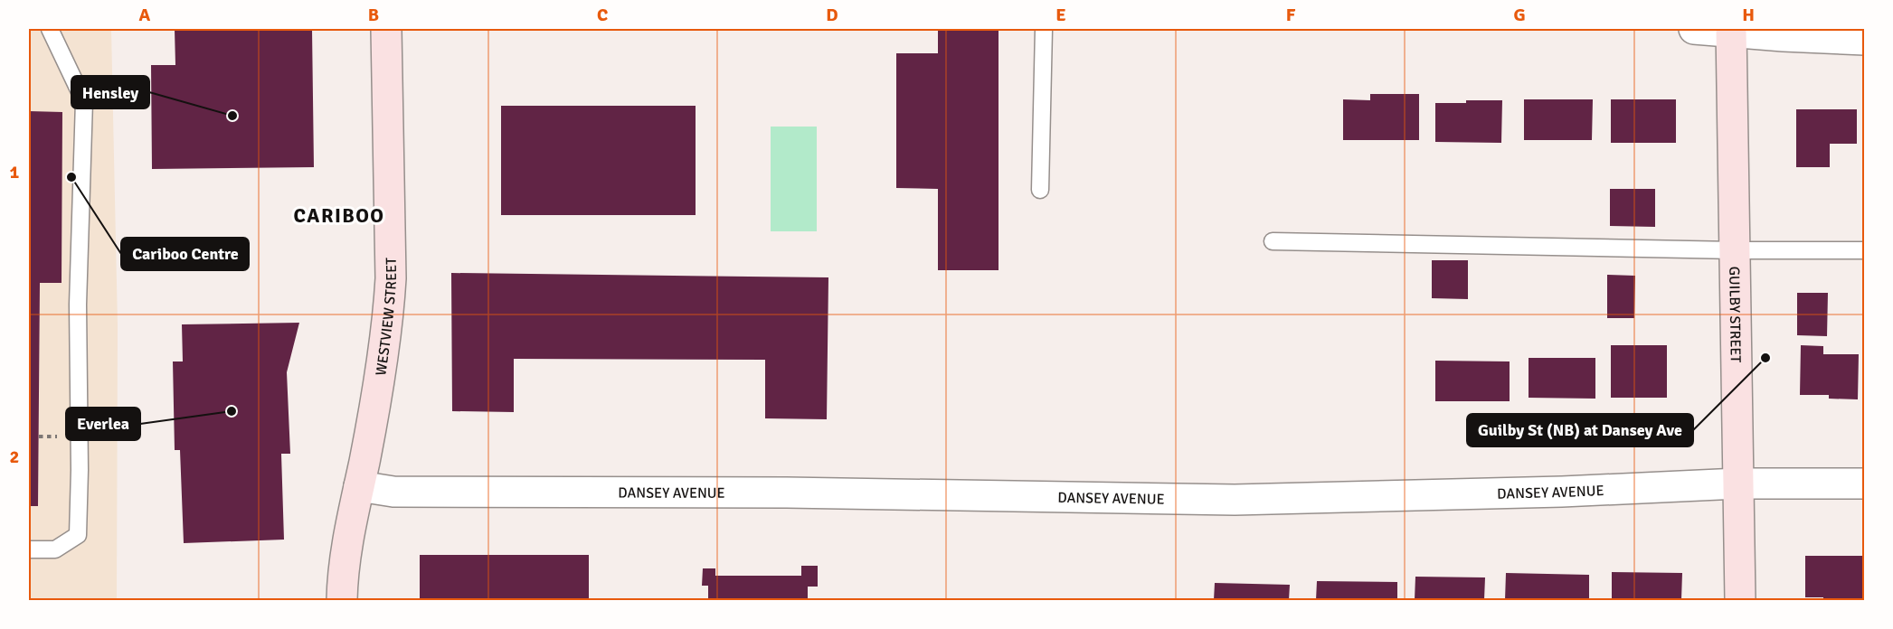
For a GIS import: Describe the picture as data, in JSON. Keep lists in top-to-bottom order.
{
  "streets": {
    "street": ["GUILBY STREET", "WESTVIEW STREET", "DANSEY AVENUE"]
  },
  "crossings": [
    ["GUILBY STREET", "DANSEY AVENUE"],
    ["WESTVIEW STREET", "DANSEY AVENUE"]
  ],
  "districts": ["CARIBOO"],
  "places": [
    "Hensley",
    "Cariboo Centre",
    "Guilby St (NB) at Dansey Ave",
    "Everlea"
  ],
  "grid": {
    "columns": [
      "A",
      "B",
      "C",
      "D",
      "E",
      "F",
      "G",
      "H"
    ],
    "rows": ["1", "2"]
  }
}
